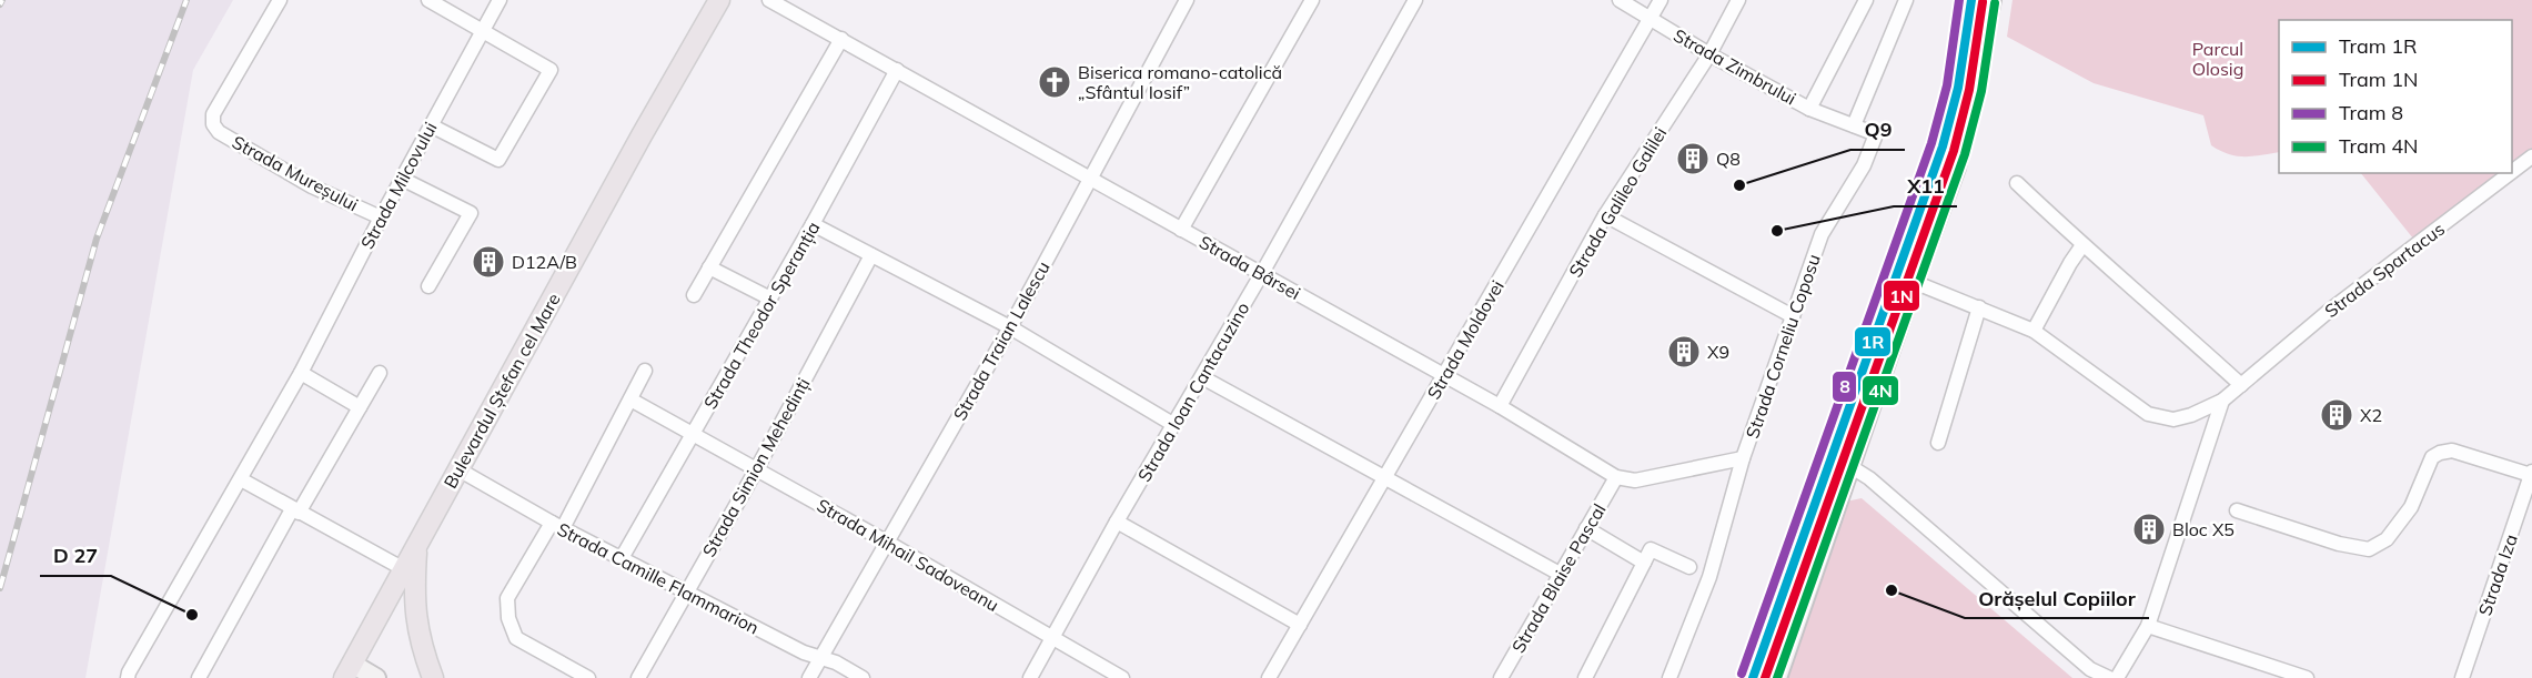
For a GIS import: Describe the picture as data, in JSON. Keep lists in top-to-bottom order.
{
  "streets": {
    "main road": ["Bulevardul Ștefan cel Mare"],
    "street": [
      "Strada Zimbrului",
      "Strada Mureșului",
      "Strada Milcovului",
      "Strada Galileo Galilei",
      "Strada Bârsei",
      "Strada Spartacus",
      "Strada Theodor Speranția",
      "Strada Moldovei",
      "Strada Traian Lalescu",
      "Strada Corneliu Coposu",
      "Strada Ioan Cantacuzino",
      "Strada Simion Mehedinți",
      "Strada Mihail Sadoveanu",
      "Strada Iza",
      "Strada Camille Flammarion",
      "Strada Blaise Pascal"
    ]
  },
  "crossings": [
    ["Strada Zimbrului", "Strada Galileo Galilei"],
    ["Strada Zimbrului", "Strada Moldovei"],
    ["Strada Zimbrului", "Strada Corneliu Coposu"],
    ["Strada Mureșului", "Strada Milcovului"],
    ["Strada Galileo Galilei", "Strada Bârsei"],
    ["Strada Bârsei", "Strada Theodor Speranția"],
    ["Strada Bârsei", "Strada Moldovei"],
    ["Strada Bârsei", "Strada Traian Lalescu"],
    ["Strada Bârsei", "Strada Ioan Cantacuzino"],
    ["Strada Bârsei", "Strada Blaise Pascal"],
    ["Strada Theodor Speranția", "Strada Mihail Sadoveanu"],
    ["Strada Theodor Speranția", "Strada Camille Flammarion"],
    ["Strada Traian Lalescu", "Strada Mihail Sadoveanu"],
    ["Strada Traian Lalescu", "Strada Camille Flammarion"],
    ["Bulevardul Ștefan cel Mare", "Strada Camille Flammarion"],
    ["Strada Ioan Cantacuzino", "Strada Mihail Sadoveanu"],
    ["Strada Simion Mehedinți", "Strada Mihail Sadoveanu"],
    ["Strada Simion Mehedinți", "Strada Camille Flammarion"]
  ],
  "parks": ["Parcul Olosig"],
  "places": {
    "church": ["Biserica romano-catolică „Sfântul Iosif”"],
    "building": [
      "Q8",
      "D12A/B",
      "X9",
      "X2",
      "Bloc X5"
    ],
    "other": [
      "Q9",
      "X11",
      "Orășelul Copiilor",
      "D 27"
    ]
  },
  "lines": [
    "tram line 1R",
    "tram line 8",
    "tram line 1N",
    "tram line 4N"
  ],
  "legend": [
    "Tram 1R",
    "Tram 1N",
    "Tram 8",
    "Tram 4N"
  ]
}
